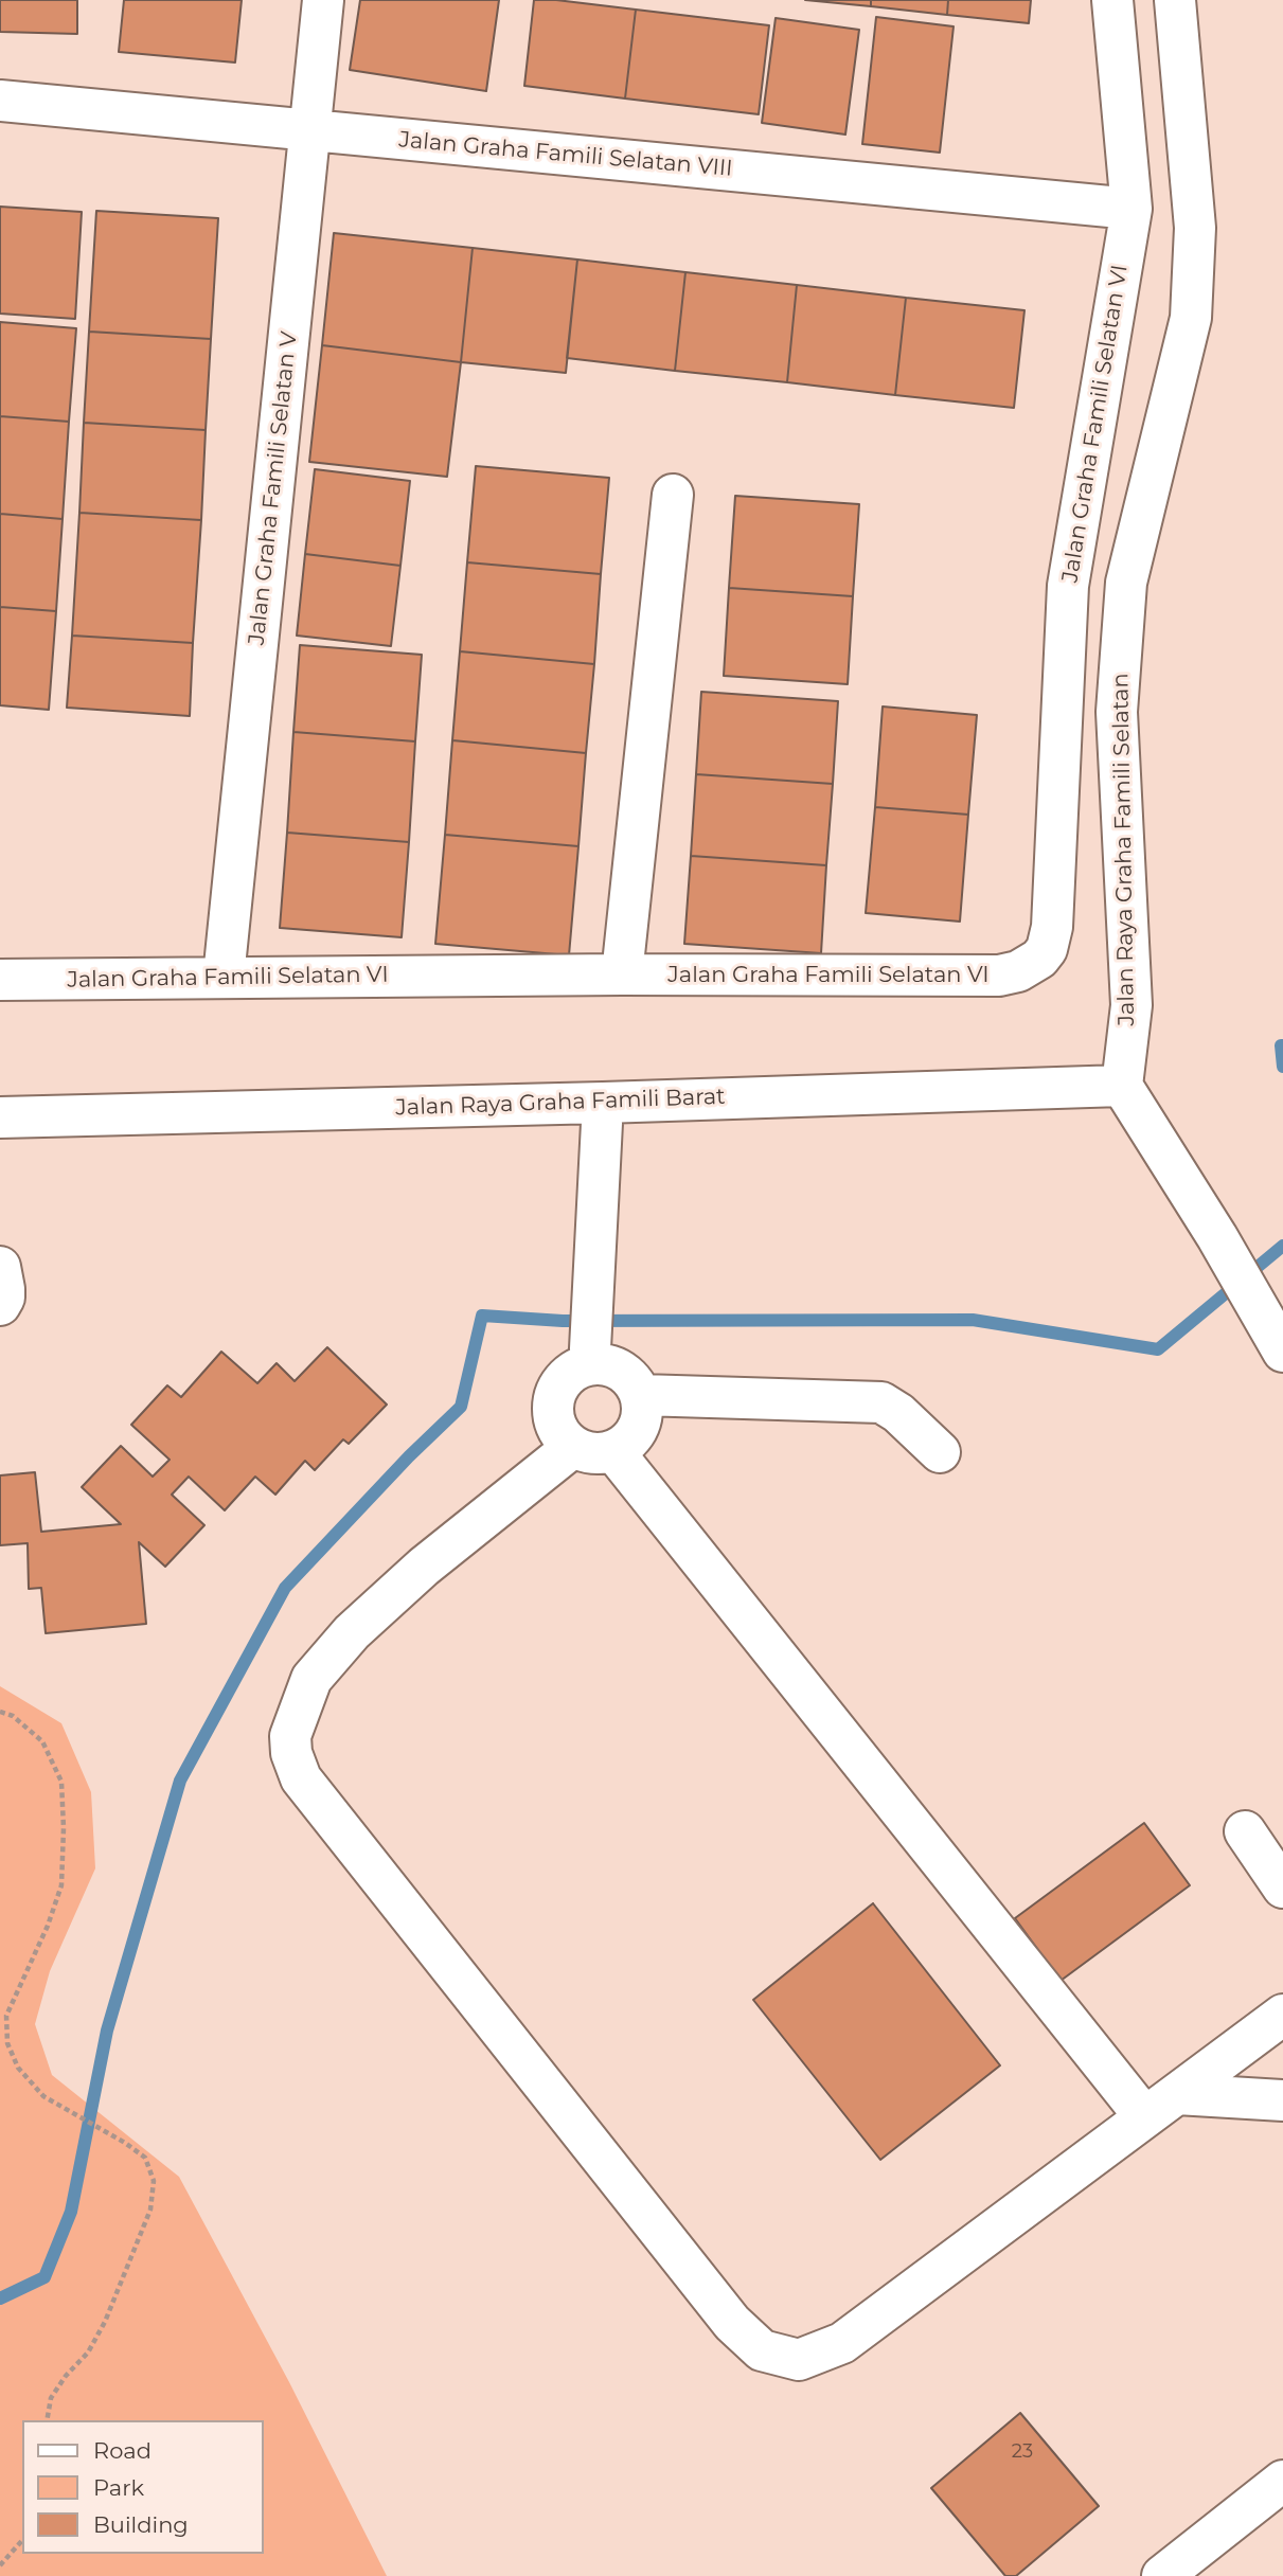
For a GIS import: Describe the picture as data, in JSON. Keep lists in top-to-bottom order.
{
  "streets": {
    "street": [
      "Jalan Graha Famili Selatan VIII",
      "Jalan Graha Famili Selatan VI",
      "Jalan Graha Famili Selatan V",
      "Jalan Raya Graha Famili Selatan",
      "Jalan Raya Graha Famili Barat"
    ]
  },
  "crossings": [
    ["Jalan Graha Famili Selatan VIII", "Jalan Graha Famili Selatan VI"],
    ["Jalan Graha Famili Selatan VIII", "Jalan Graha Famili Selatan V"],
    ["Jalan Graha Famili Selatan VI", "Jalan Graha Famili Selatan V"],
    ["Jalan Raya Graha Famili Selatan", "Jalan Raya Graha Famili Barat"]
  ],
  "house_numbers": ["23"],
  "legend": ["Road", "Park", "Building"]
}
